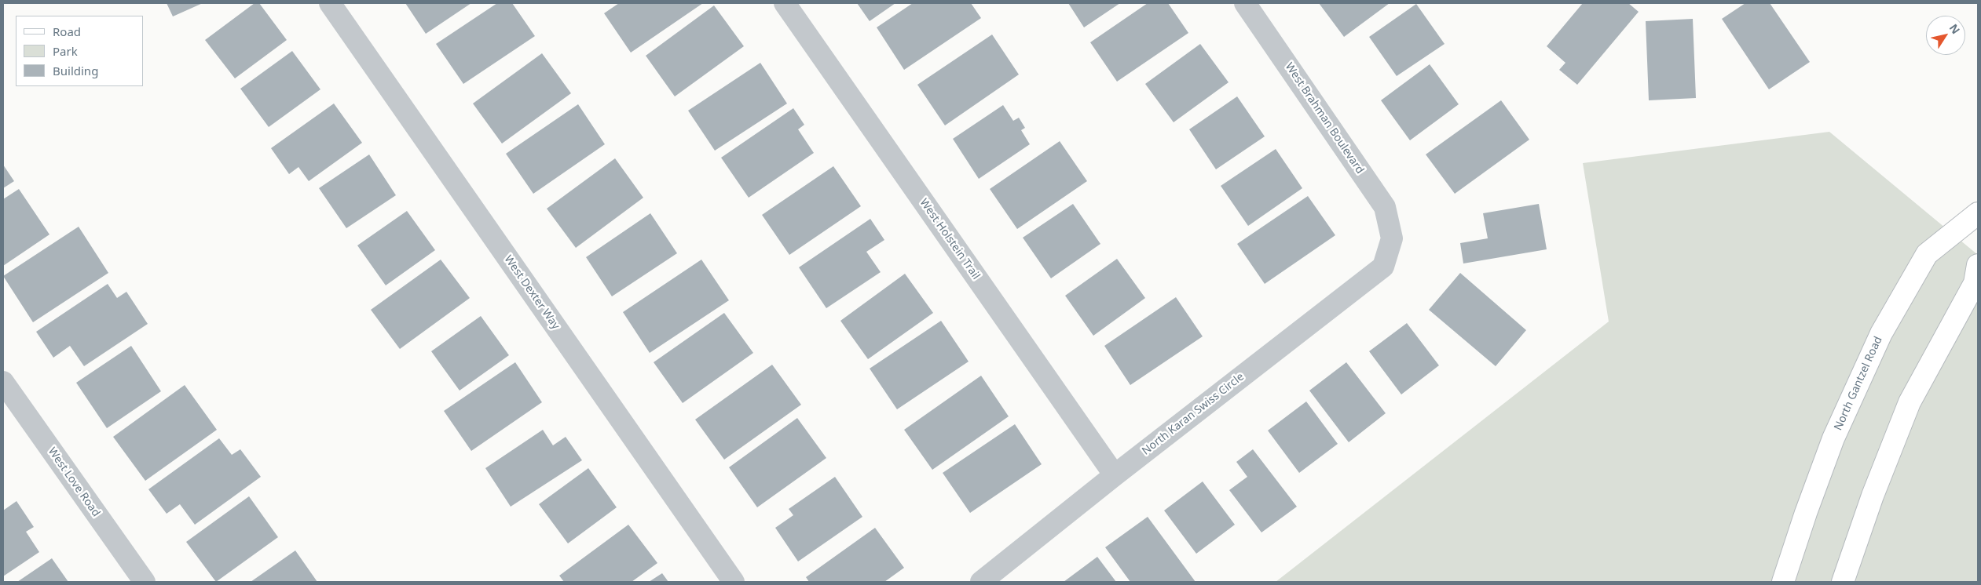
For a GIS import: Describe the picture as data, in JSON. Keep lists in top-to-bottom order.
{
  "streets": {
    "main road": ["North Gantzel Road"],
    "street": [
      "West Brahman Boulevard",
      "West Holstein Trail",
      "West Dexter Way",
      "North Karan Swiss Circle",
      "West Love Road"
    ]
  },
  "crossings": [
    ["West Brahman Boulevard", "North Karan Swiss Circle"],
    ["West Holstein Trail", "North Karan Swiss Circle"]
  ],
  "legend": ["Road", "Park", "Building"],
  "north": "top right"
}
